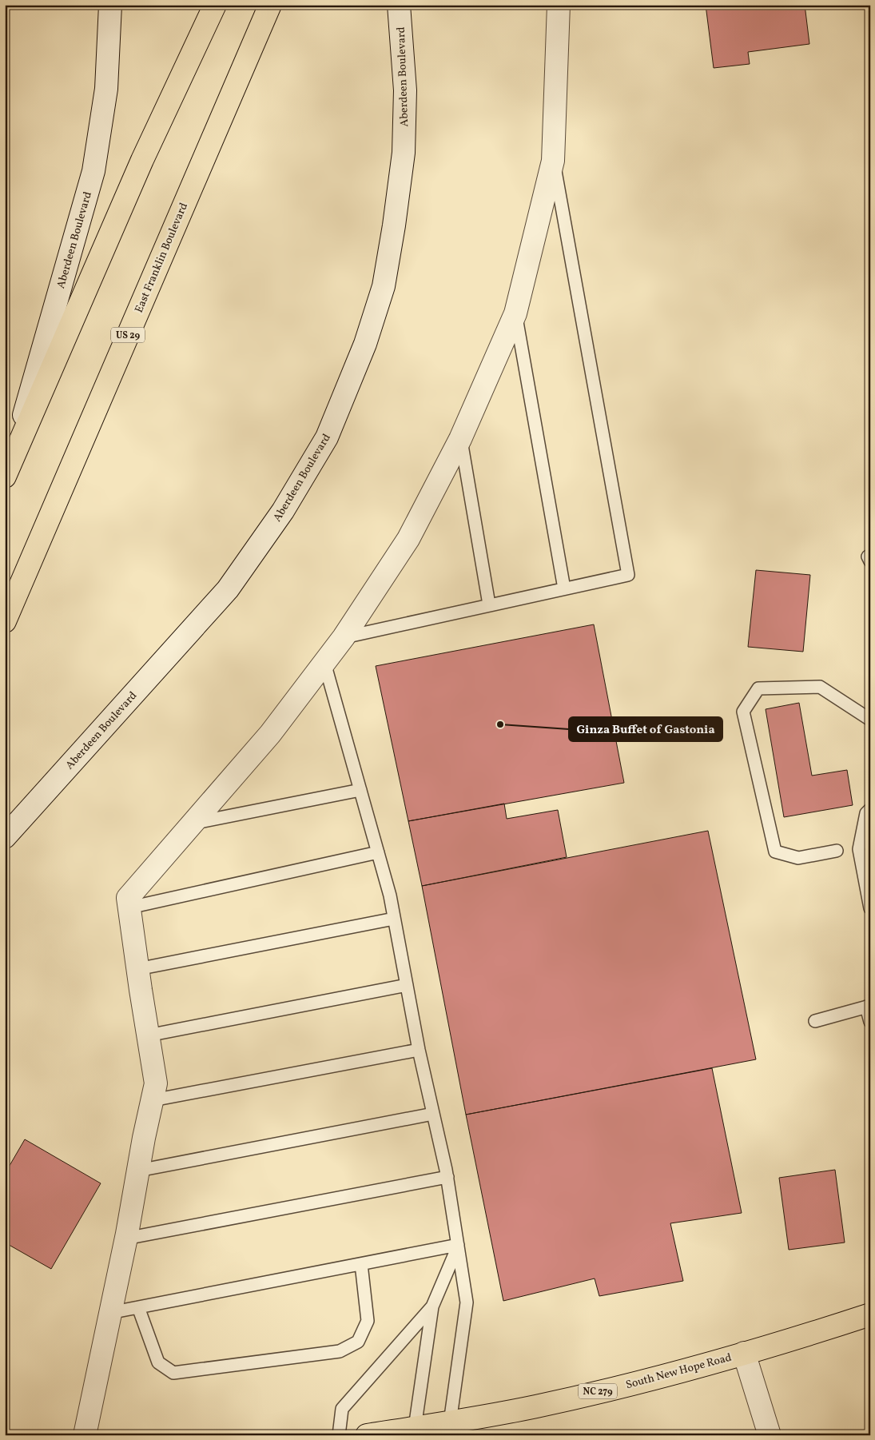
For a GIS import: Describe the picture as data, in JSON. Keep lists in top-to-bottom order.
{
  "streets": {
    "main road": [
      "East Franklin Boulevard",
      "US 29",
      "South New Hope Road",
      "NC 279"
    ],
    "street": ["Aberdeen Boulevard"]
  },
  "places": ["Ginza Buffet of Gastonia"]
}
